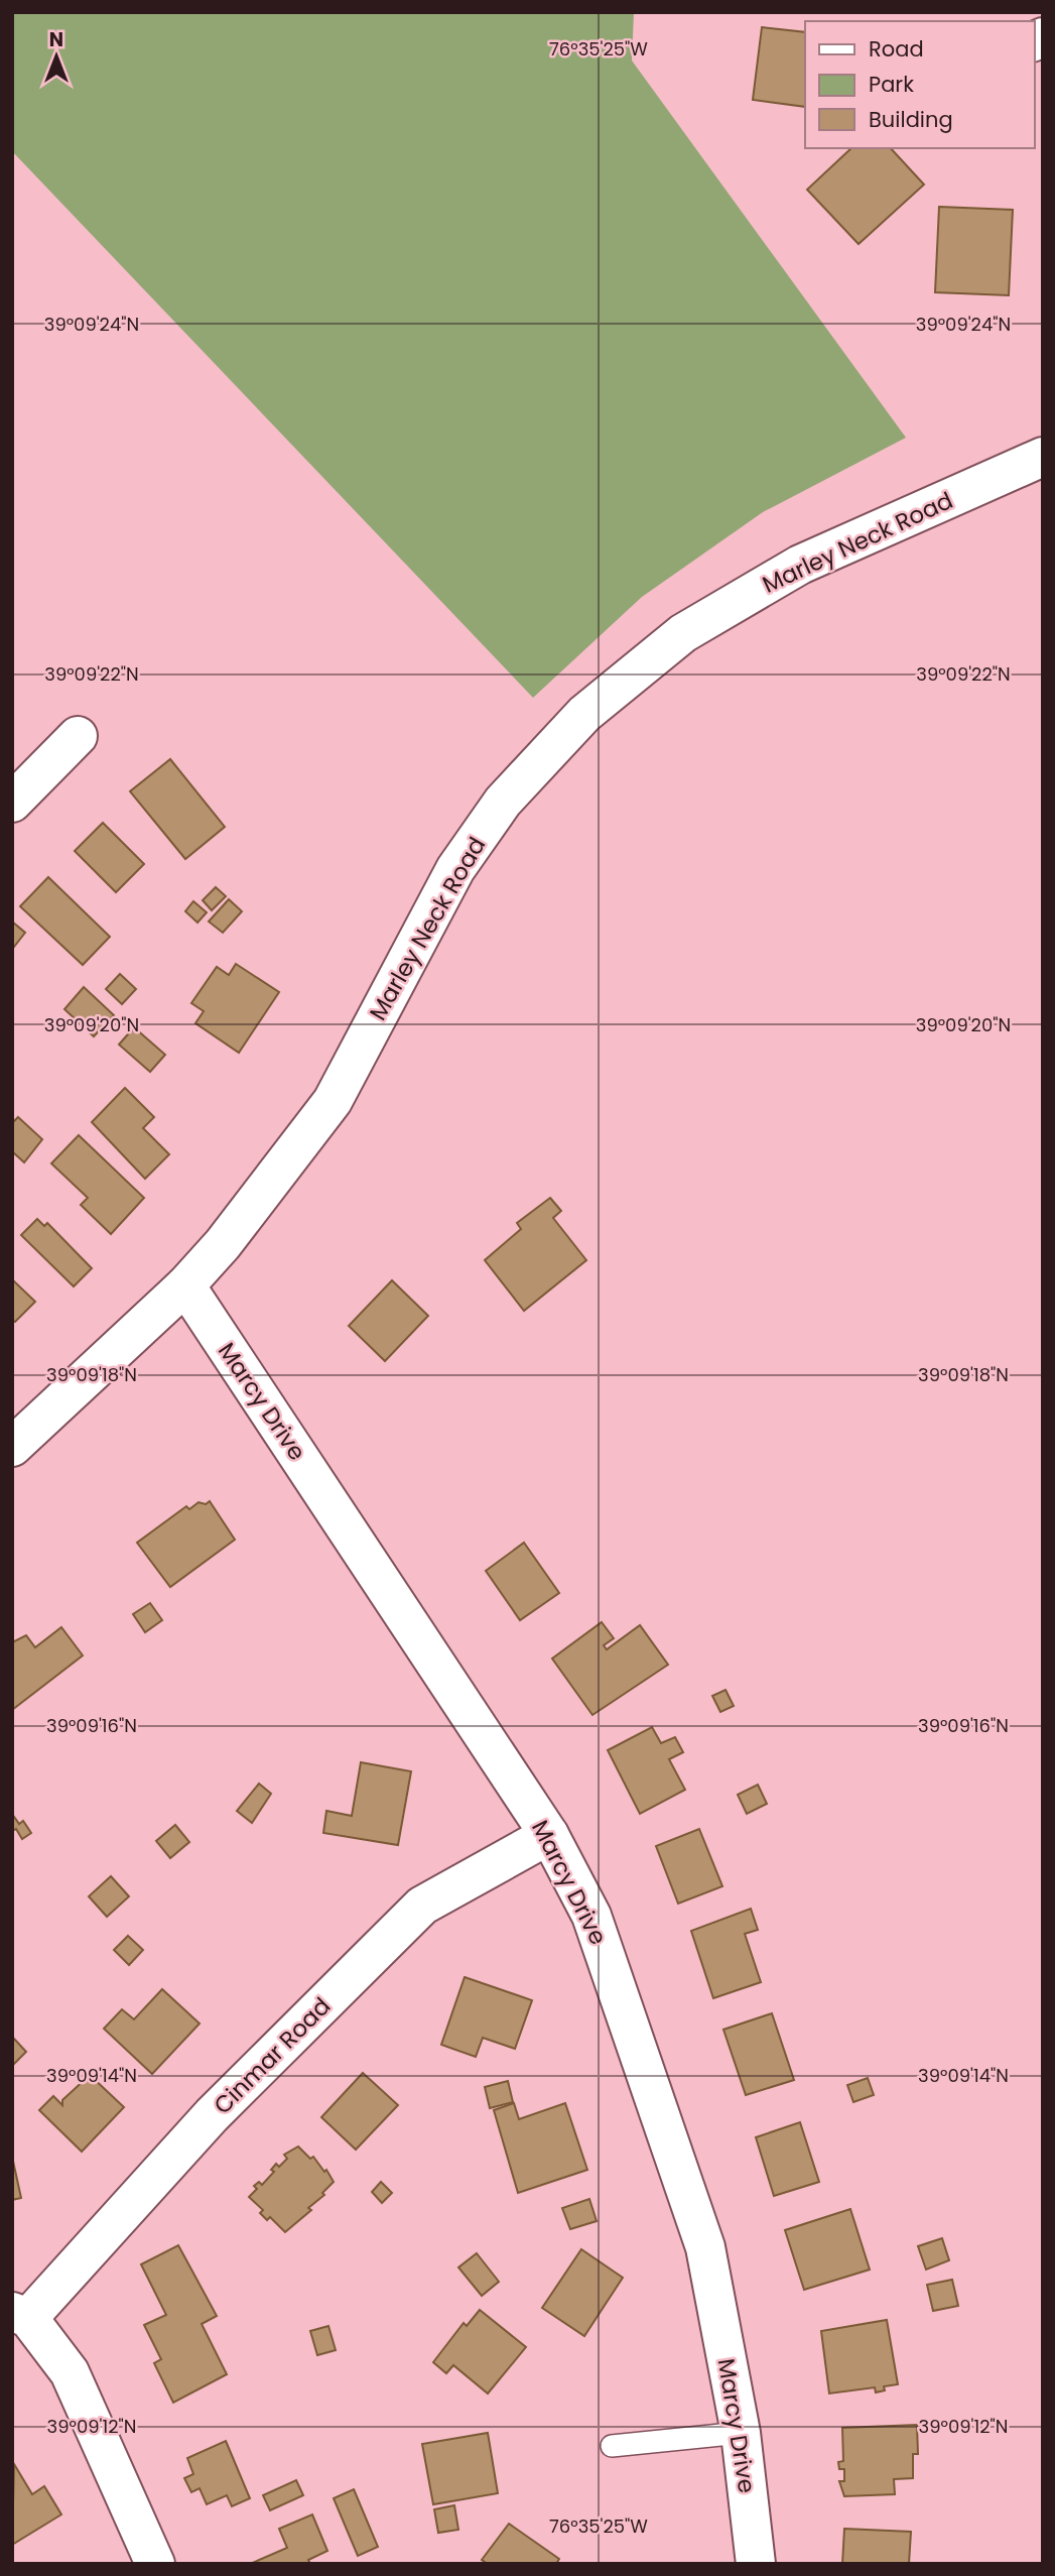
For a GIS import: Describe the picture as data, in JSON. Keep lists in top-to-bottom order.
{
  "streets": {
    "street": ["Marley Neck Road", "Marcy Drive", "Cinmar Road"]
  },
  "crossings": [
    ["Marley Neck Road", "Marcy Drive"],
    ["Marcy Drive", "Cinmar Road"]
  ],
  "legend": ["Road", "Park", "Building"],
  "north": "top",
  "coordinates": [
    "76°35'25\"W",
    "39°09'24\"N",
    "39°09'22\"N",
    "39°09'20\"N",
    "39°09'18\"N",
    "39°09'16\"N",
    "39°09'14\"N",
    "39°09'12\"N"
  ]
}
